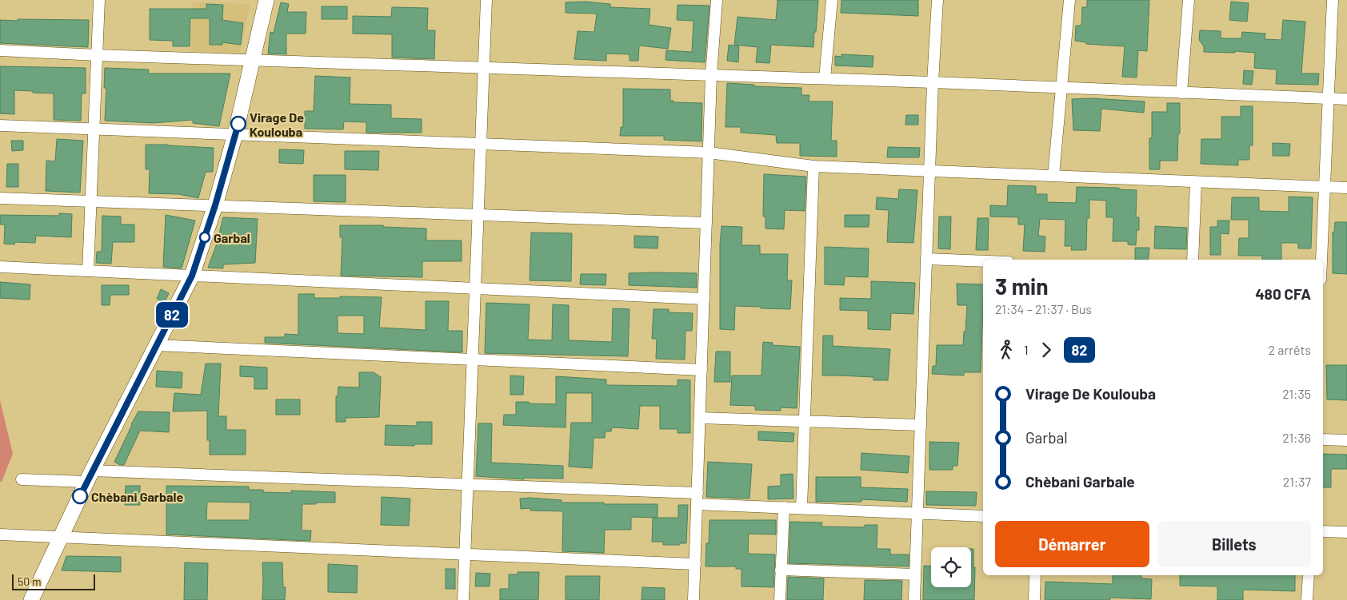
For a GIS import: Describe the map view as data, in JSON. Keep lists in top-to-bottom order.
{
  "places": ["Virage De Koulouba", "Garbal", "Chèbani Garbale"],
  "lines": ["bus line 82"],
  "scale_bar": "50 m",
  "page": {
    "on_map": "82",
    "heading": ["3 min", "21:34 – 21:37 · Bus", "480 CFA"],
    "legs": ["1", "82", "2 arrêts"],
    "list": [
      {
        "name": "Virage De Koulouba",
        "value": "21:35"
      },
      {
        "name": "Garbal",
        "value": "21:36"
      },
      {
        "name": "Chèbani Garbale",
        "value": "21:37"
      }
    ],
    "buttons": ["Démarrer", "Billets"],
    "scale": "50 m"
  }
}
